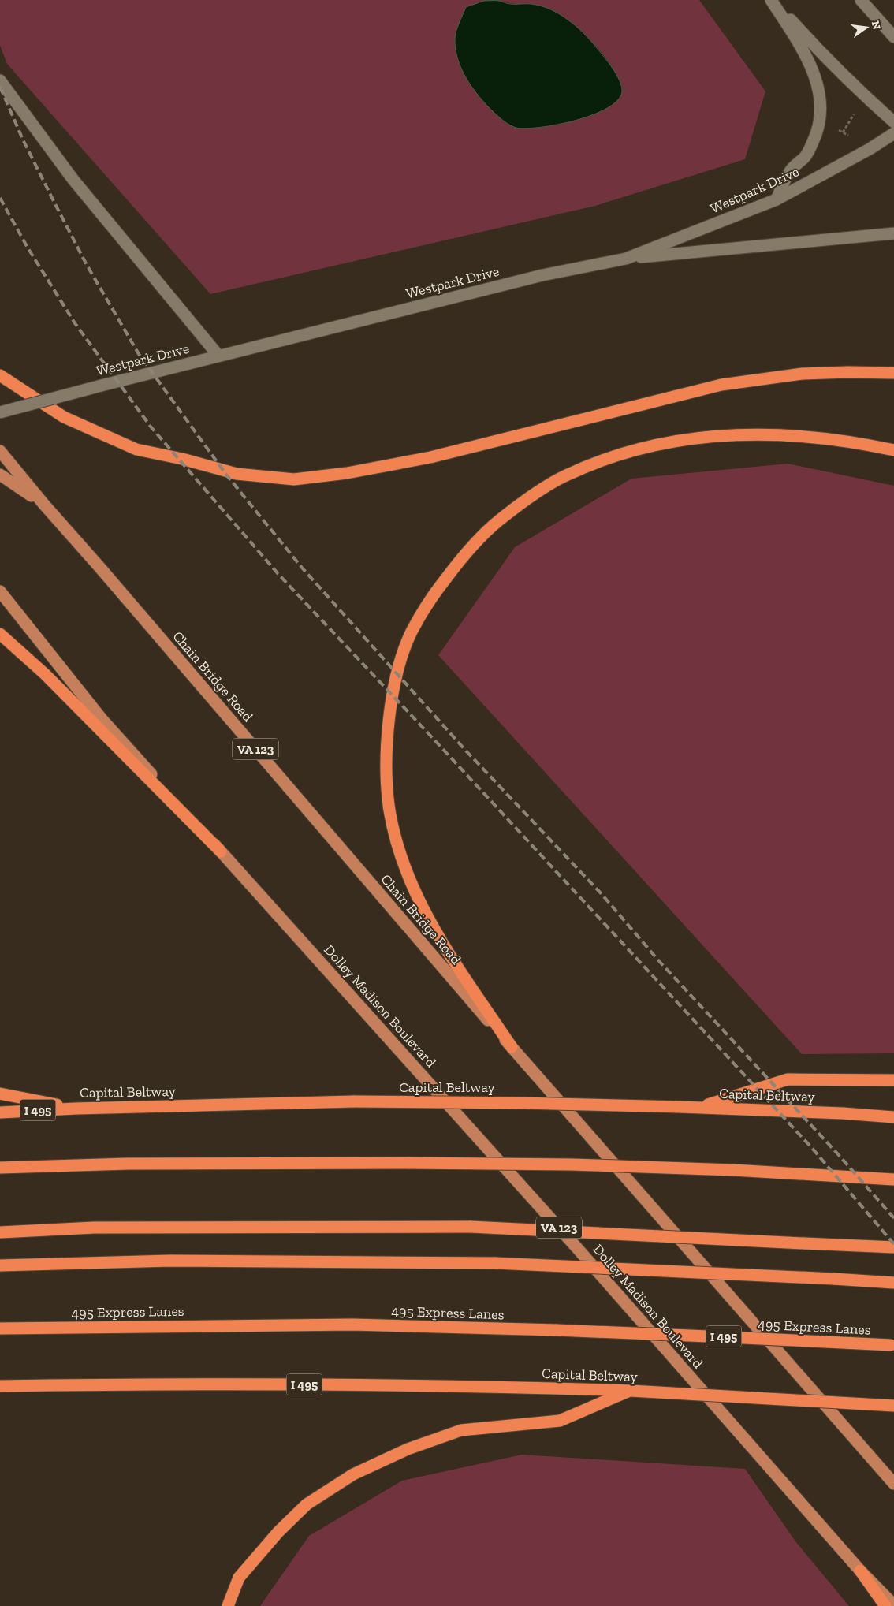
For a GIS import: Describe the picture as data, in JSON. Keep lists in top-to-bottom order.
{
  "streets": {
    "highway": ["Capital Beltway", "I 495", "495 Express Lanes"],
    "main road": ["Chain Bridge Road", "VA 123", "Dolley Madison Boulevard"],
    "street": ["Westpark Drive"]
  },
  "crossings": [
    ["Chain Bridge Road", "VA 123"],
    ["VA 123", "Dolley Madison Boulevard"]
  ],
  "north": "right"
}
